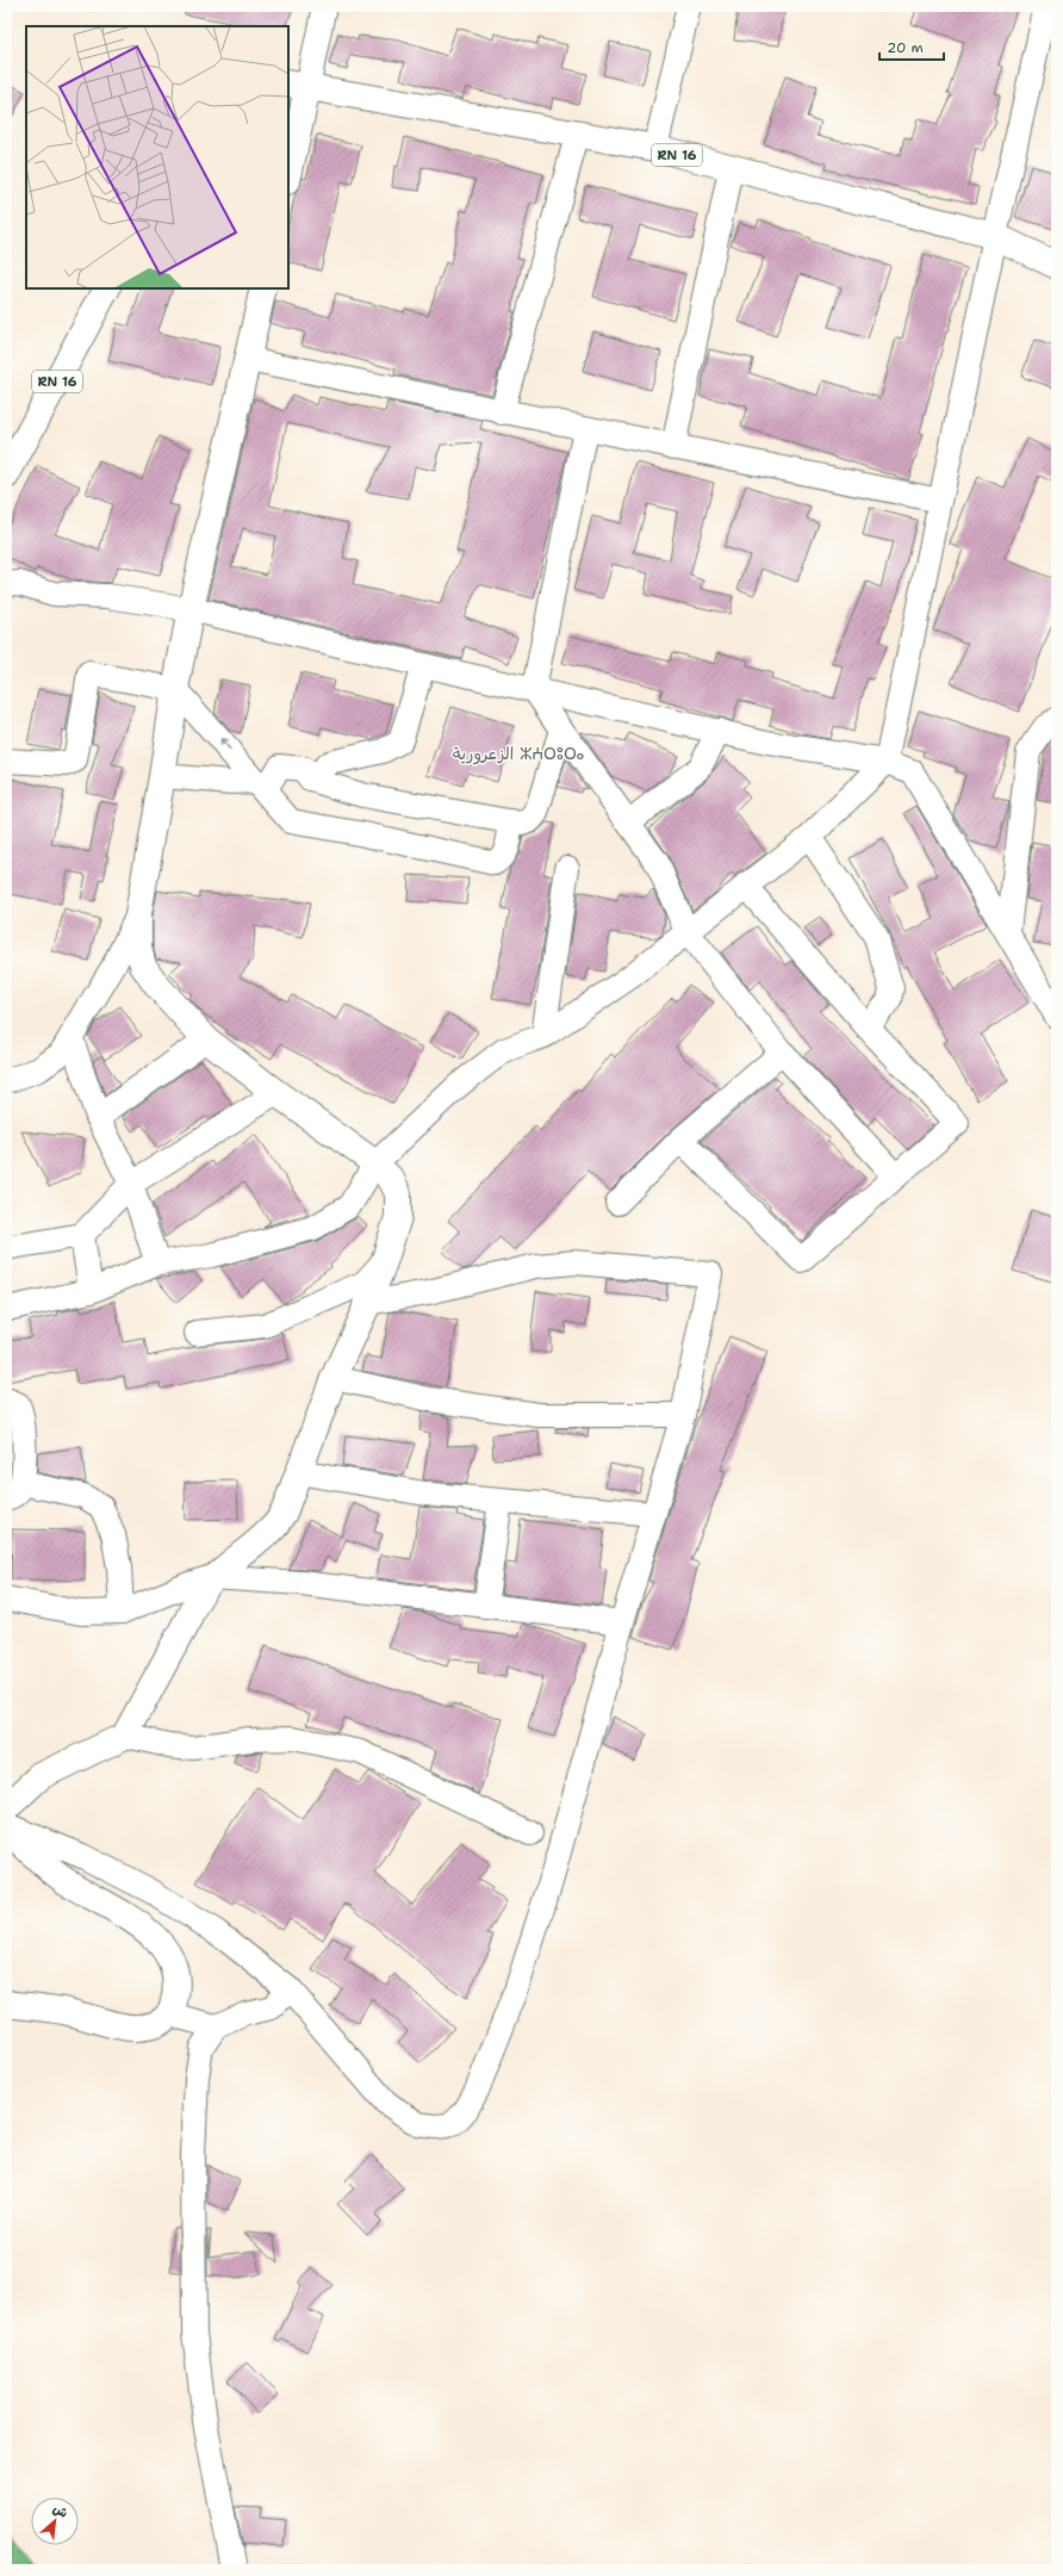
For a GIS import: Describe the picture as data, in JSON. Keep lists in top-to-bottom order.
{
  "streets": {
    "main road": ["RN 16"]
  },
  "districts": ["الزعرورية ⵣⵄⵔⵓⵔⴰ"],
  "scale_bar": "20 m",
  "north": "top right"
}
